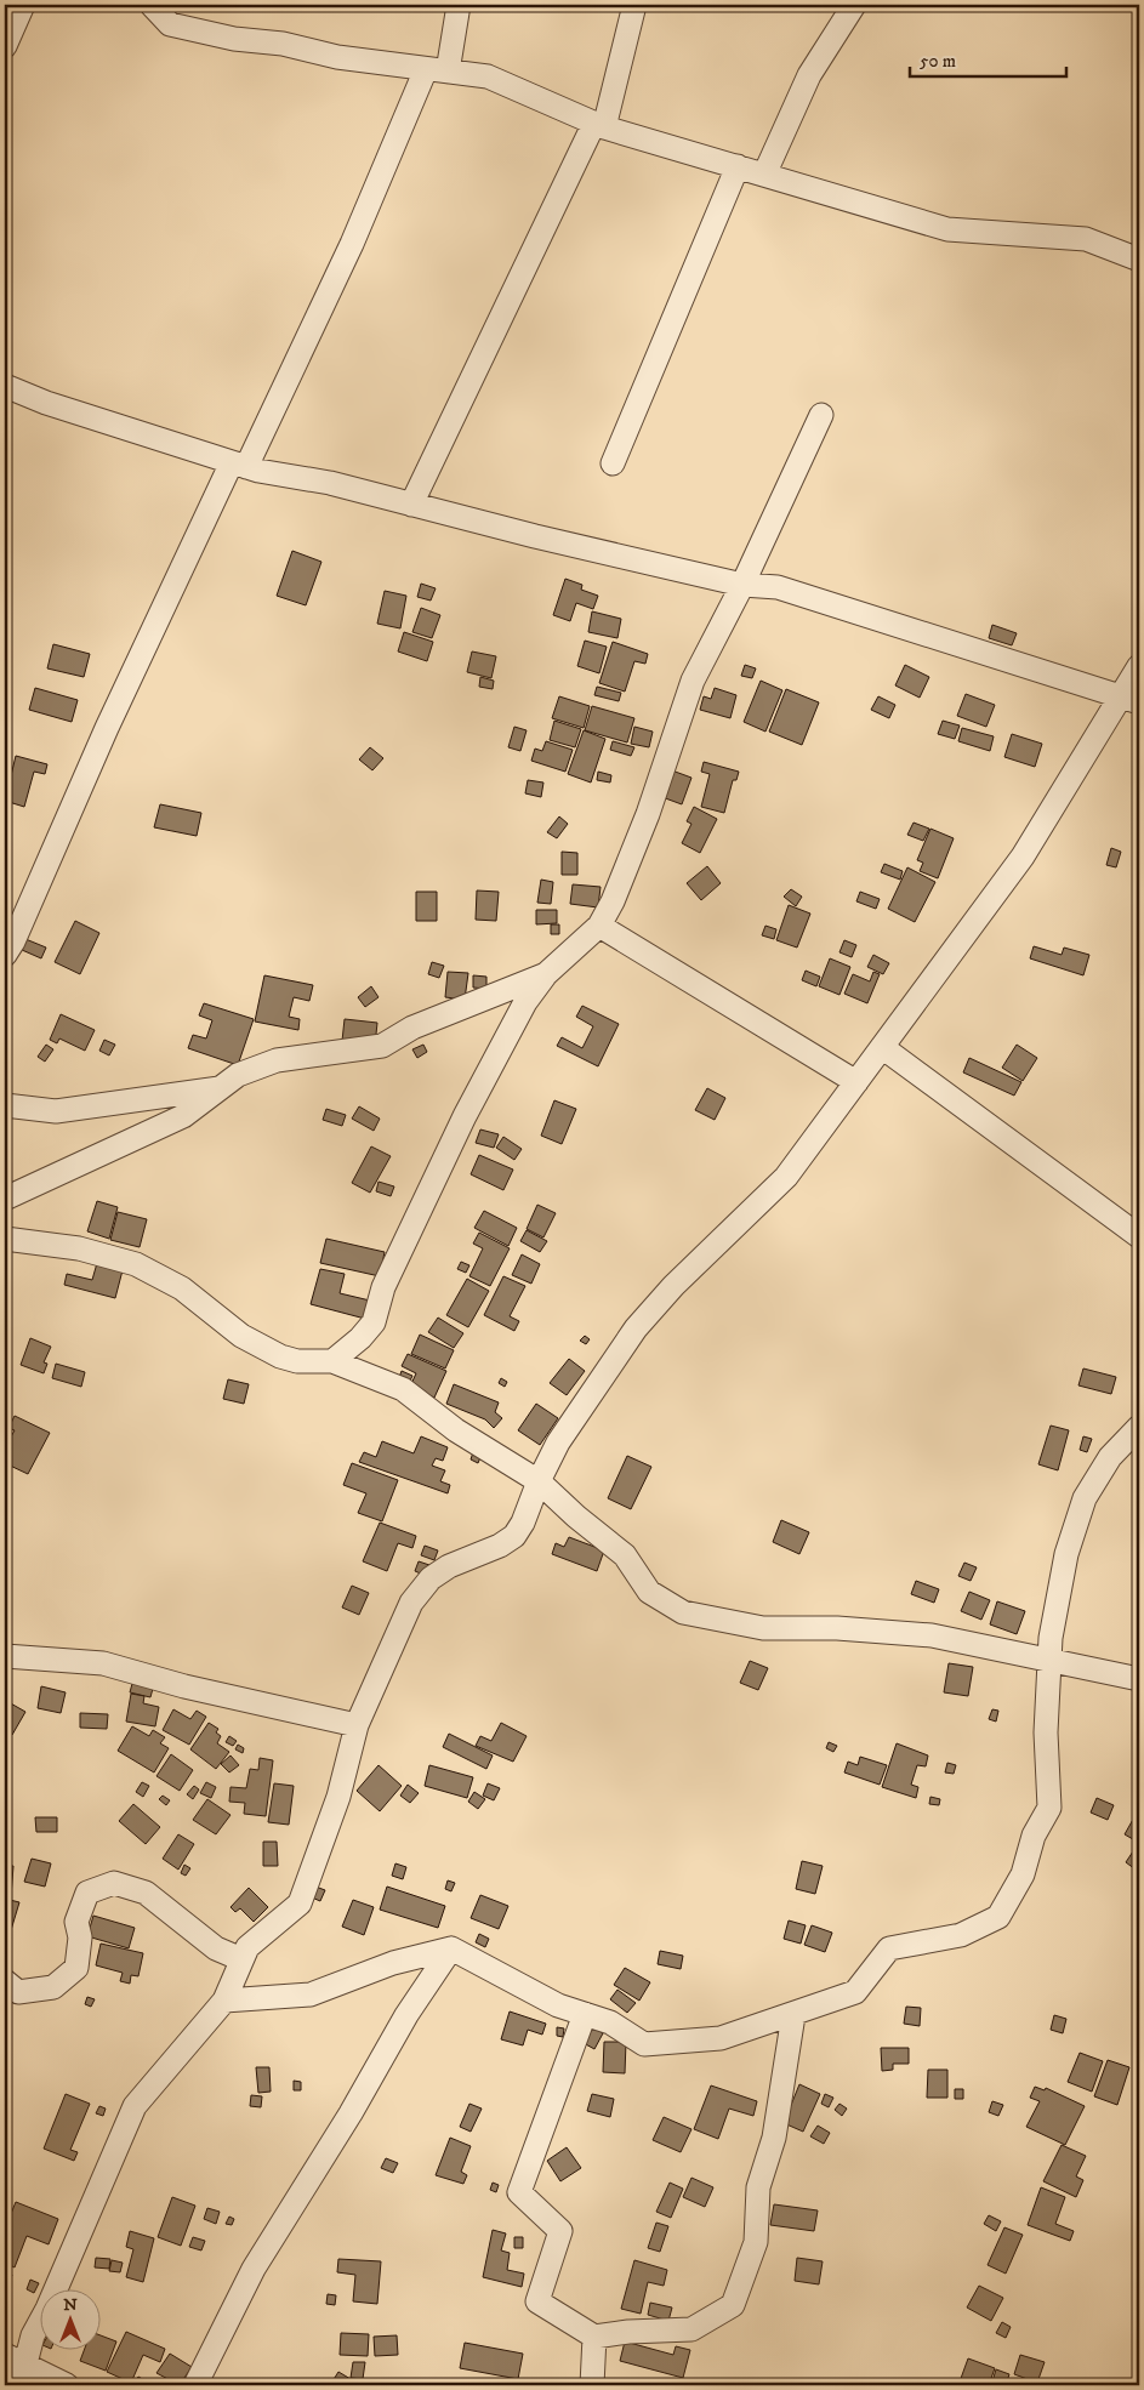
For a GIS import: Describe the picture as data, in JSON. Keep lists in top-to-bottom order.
{
  "scale_bar": "50 m",
  "north": "top"
}
